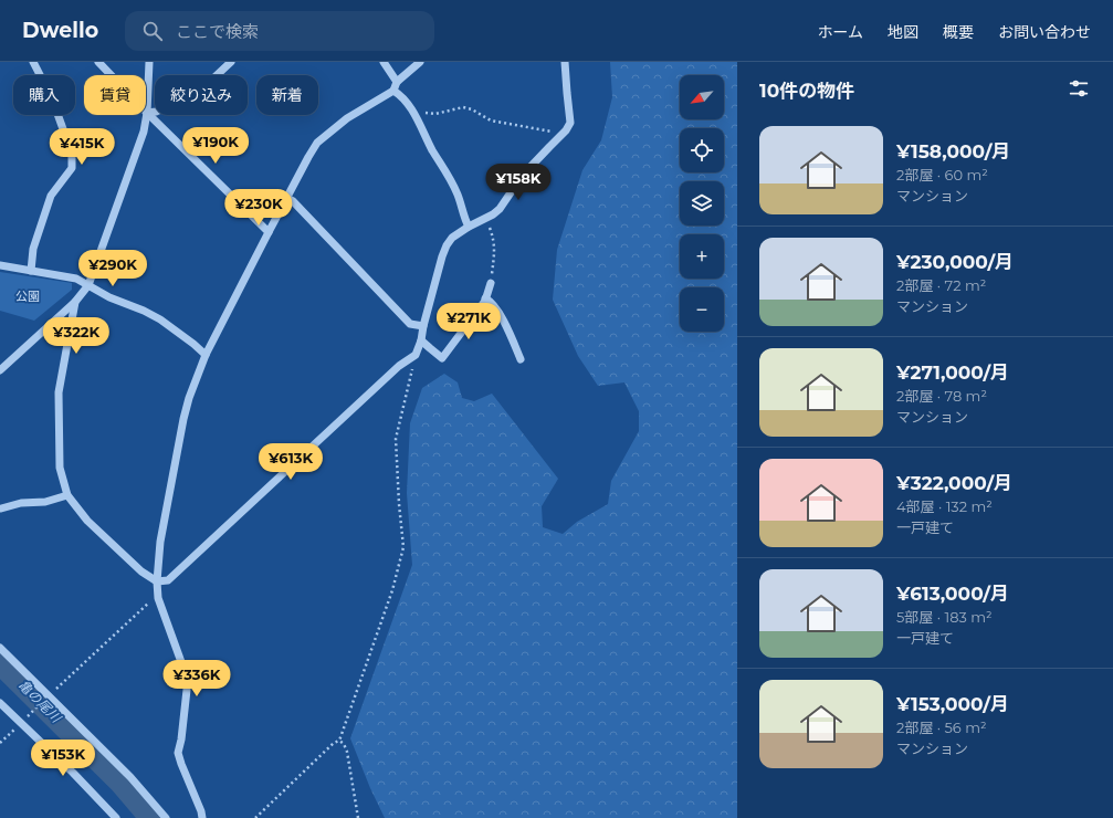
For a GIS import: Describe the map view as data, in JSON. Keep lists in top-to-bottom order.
{
  "water": ["亀の尾川"],
  "parks": ["公園"],
  "north": "bottom left",
  "page": {
    "header": "Dwello",
    "search": "ここで検索",
    "nav": [
      "ホーム",
      "地図",
      "概要",
      "お問い合わせ"
    ],
    "heading": "10件の物件",
    "map_buttons": ["+", "−"],
    "chip": [
      "購入",
      "賃貸",
      "絞り込み",
      "新着"
    ],
    "list": [
      {
        "name": "¥158,000/月",
        "note": "2部屋 · 60 m² · マンション"
      },
      {
        "name": "¥230,000/月",
        "note": "2部屋 · 72 m² · マンション"
      },
      {
        "name": "¥271,000/月",
        "note": "2部屋 · 78 m² · マンション"
      },
      {
        "name": "¥322,000/月",
        "note": "4部屋 · 132 m² · 一戸建て"
      },
      {
        "name": "¥613,000/月",
        "note": "5部屋 · 183 m² · 一戸建て"
      },
      {
        "name": "¥153,000/月",
        "note": "2部屋 · 56 m² · マンション"
      }
    ],
    "price": [
      "¥190K",
      "¥415K",
      "¥158K",
      "¥230K",
      "¥290K",
      "¥271K",
      "¥322K",
      "¥613K",
      "¥336K",
      "¥153K"
    ]
  }
}
